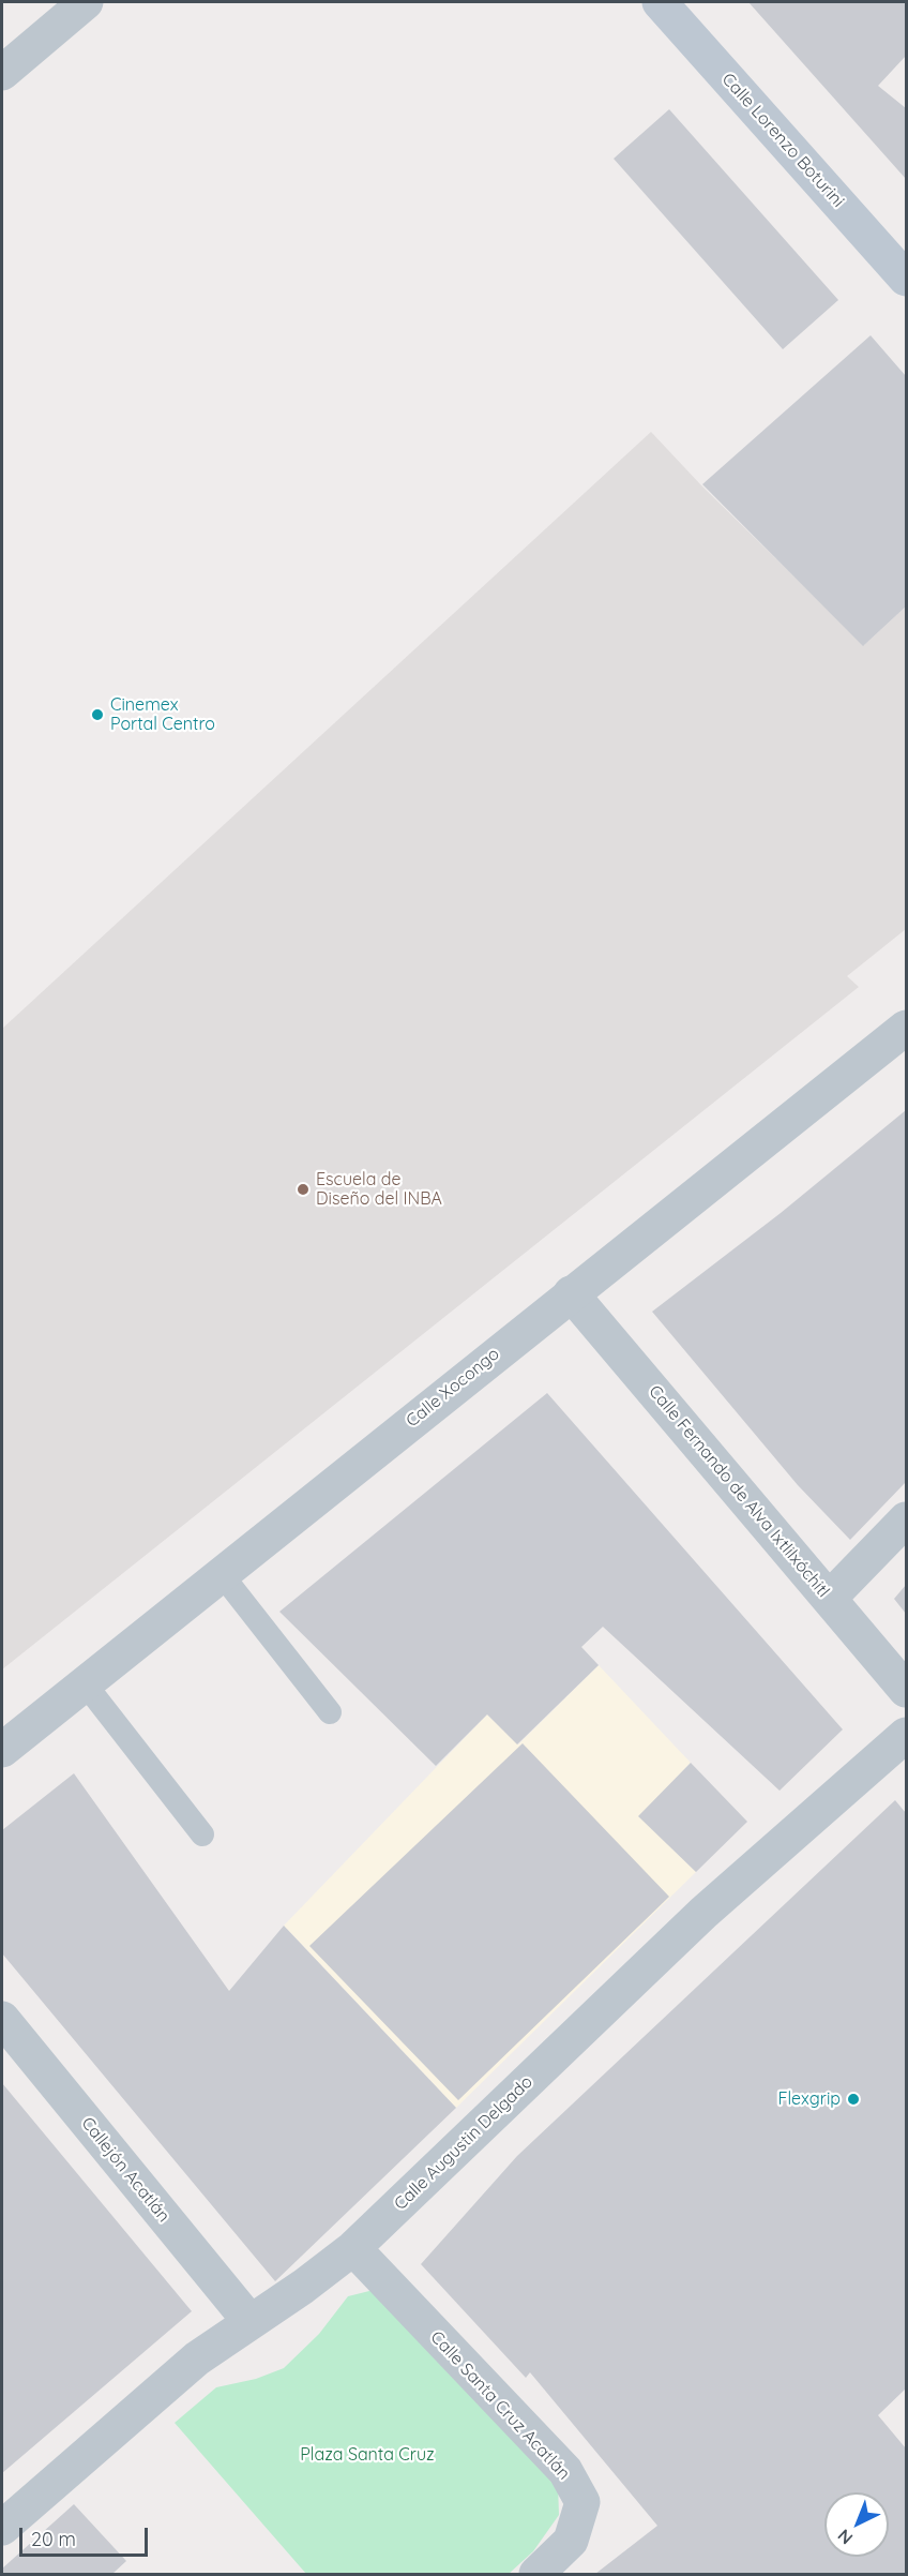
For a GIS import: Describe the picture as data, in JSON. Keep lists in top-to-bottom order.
{
  "streets": {
    "main road": ["Calle Lorenzo Boturini"],
    "street": [
      "Calle Xocongo",
      "Calle Fernando de Alva Ixtlilxóchitl",
      "Calle Augustin Delgado",
      "Callejón Acatlán",
      "Calle Santa Cruz Acatlán"
    ]
  },
  "crossings": [
    ["Calle Xocongo", "Calle Fernando de Alva Ixtlilxóchitl"],
    ["Calle Augustin Delgado", "Callejón Acatlán"],
    ["Calle Augustin Delgado", "Calle Santa Cruz Acatlán"]
  ],
  "parks": ["Plaza Santa Cruz"],
  "places": ["Cinemex Portal Centro", "Escuela de Diseño del INBA", "Flexgrip"],
  "scale_bar": "20 m",
  "north": "bottom left"
}
